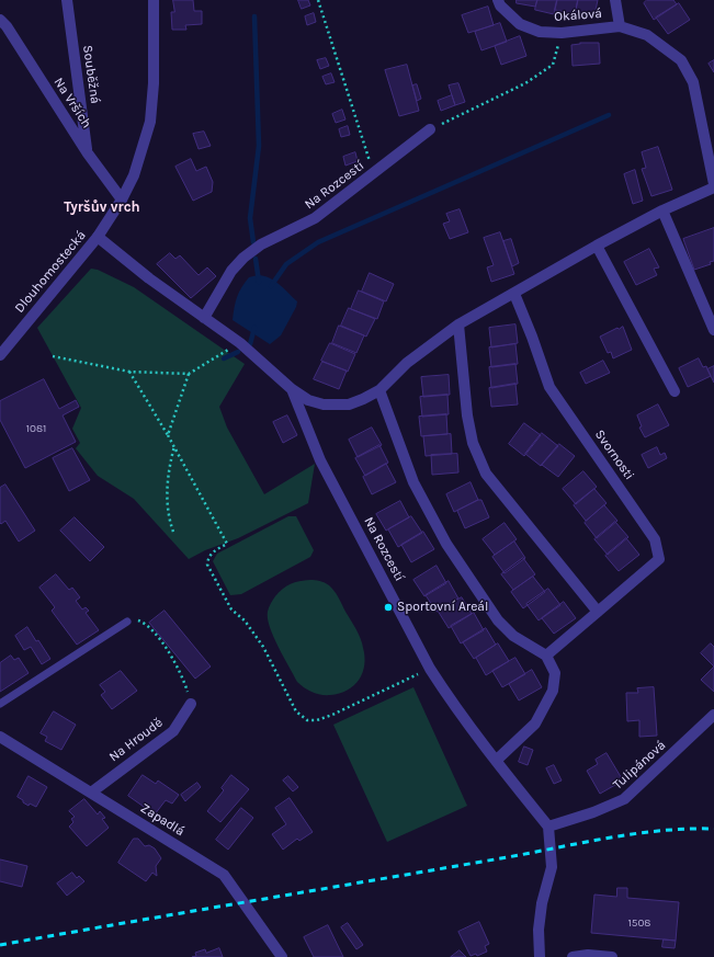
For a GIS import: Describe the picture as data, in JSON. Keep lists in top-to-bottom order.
{
  "streets": {
    "street": [
      "Okálová",
      "Souběžná",
      "Na Vrších",
      "Na Rozcestí",
      "Dlouhomostecká",
      "Svornosti",
      "Na Hroudě",
      "Tulipánová",
      "Zapadlá"
    ]
  },
  "crossings": [
    ["Souběžná", "Na Vrších"],
    ["Na Vrších", "Dlouhomostecká"],
    ["Na Rozcestí", "Dlouhomostecká"],
    ["Na Rozcestí", "Tulipánová"],
    ["Na Hroudě", "Zapadlá"]
  ],
  "districts": ["Tyršův vrch"],
  "places": ["Sportovní Areál"],
  "house_numbers": ["1081", "1508"]
}
